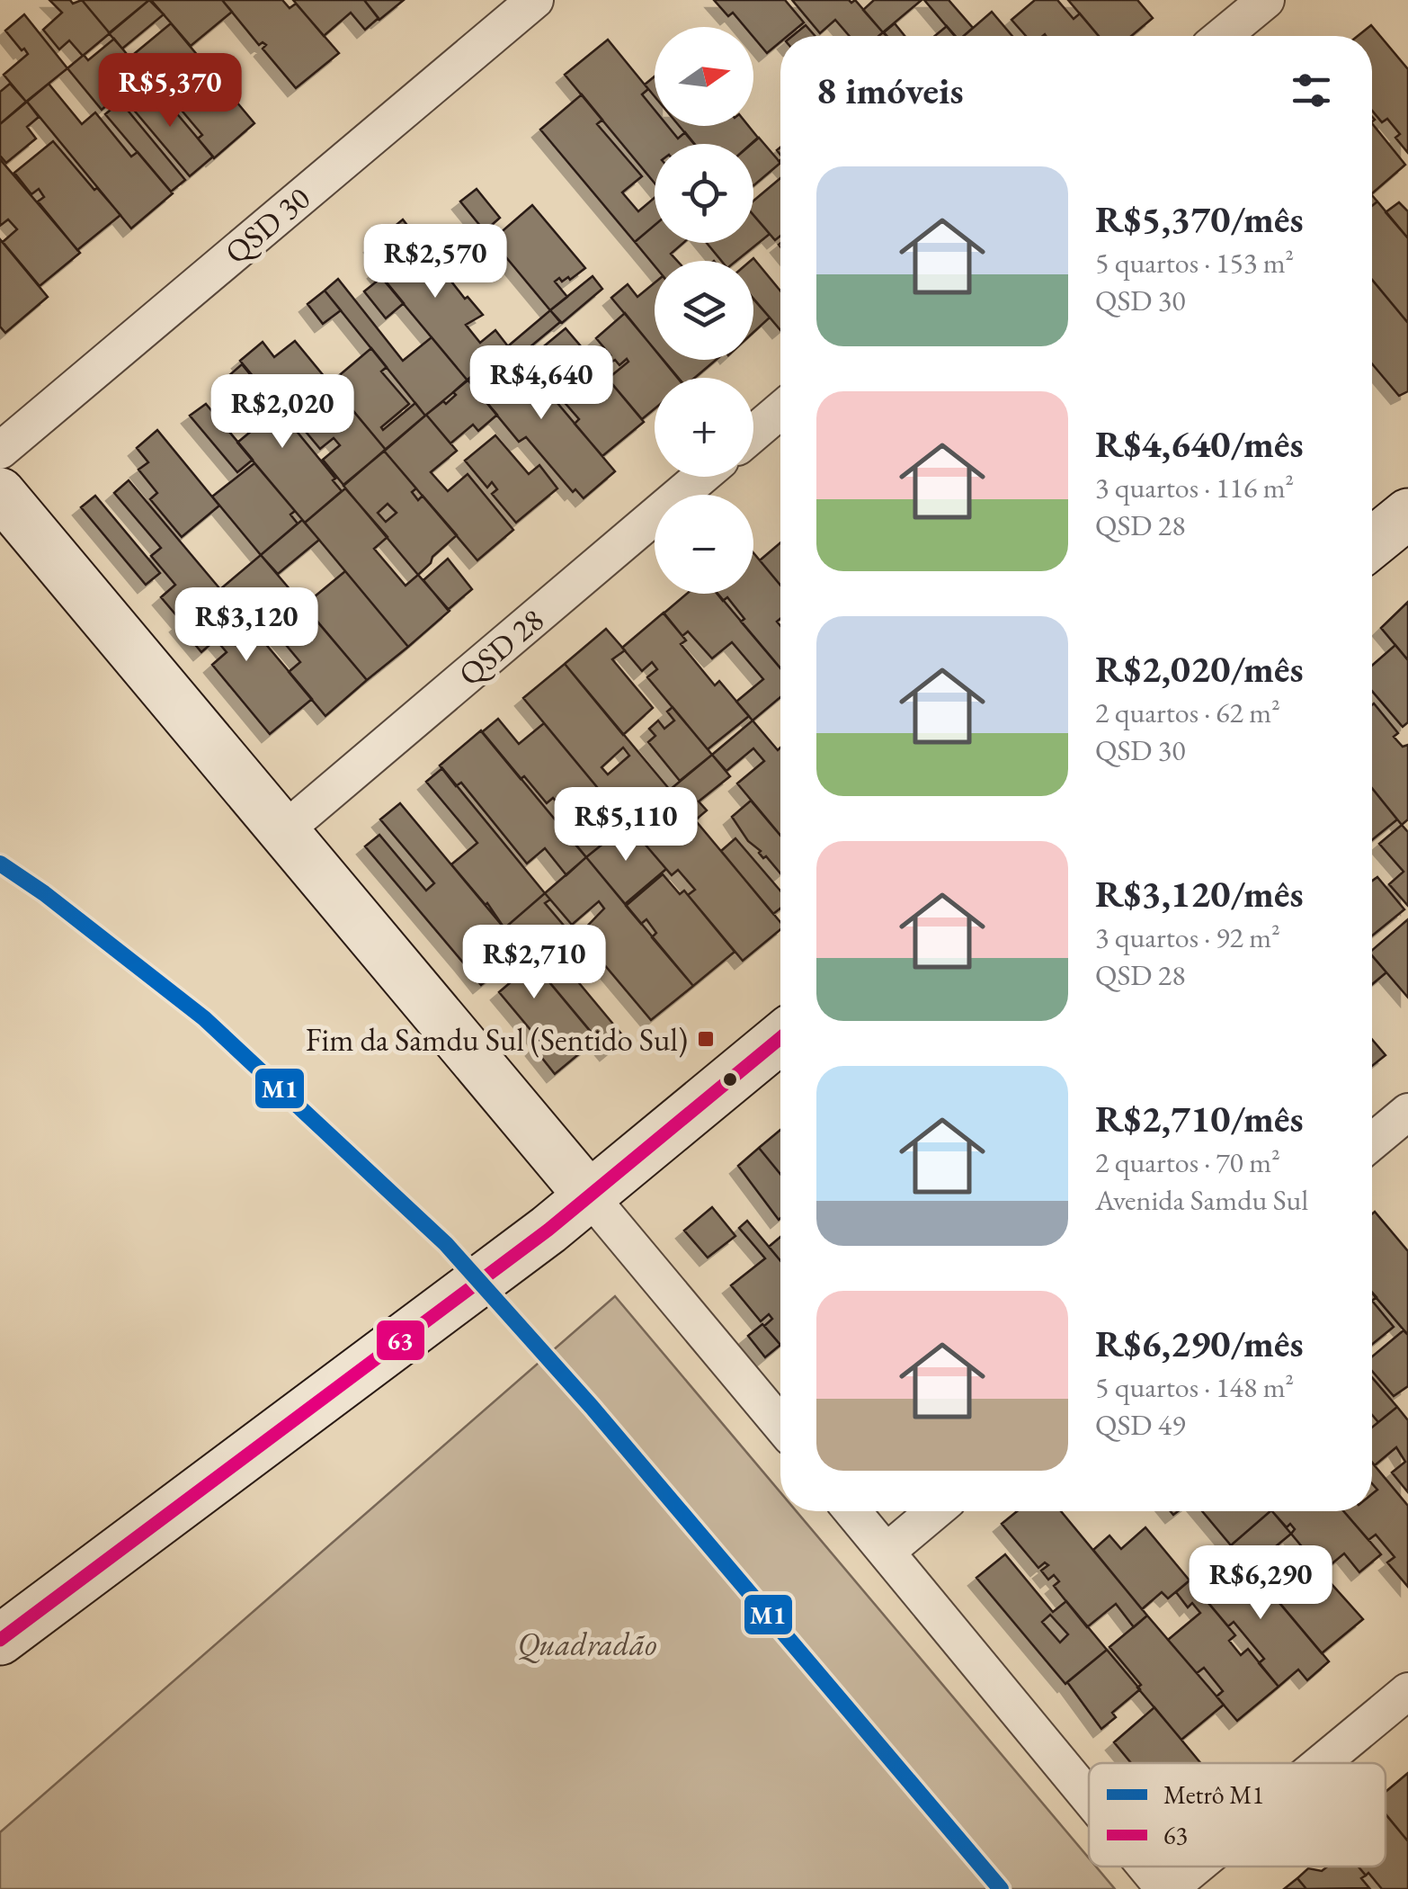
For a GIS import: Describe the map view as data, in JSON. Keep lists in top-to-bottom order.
{
  "streets": {
    "street": ["QSD 30", "QSD 28"]
  },
  "parks": ["Quadradão"],
  "places": {
    "transit": ["Fim da Samdu Sul (Sentido Sul)"]
  },
  "lines": ["metro line M1", "transit line 63"],
  "legend": ["Metrô M1", "63"],
  "north": "right",
  "page": {
    "map_buttons": ["+", "−"],
    "heading": "8 imóveis",
    "price": [
      "R$5,370",
      "R$2,570",
      "R$4,640",
      "R$2,020",
      "R$3,120",
      "R$5,110",
      "R$2,710",
      "R$6,290"
    ],
    "list": [
      {
        "name": "R$5,370/mês",
        "note": "5 quartos · 153 m² · QSD 30"
      },
      {
        "name": "R$4,640/mês",
        "note": "3 quartos · 116 m² · QSD 28"
      },
      {
        "name": "R$2,020/mês",
        "note": "2 quartos · 62 m² · QSD 30"
      },
      {
        "name": "R$3,120/mês",
        "note": "3 quartos · 92 m² · QSD 28"
      },
      {
        "name": "R$2,710/mês",
        "note": "2 quartos · 70 m² · Avenida Samdu Sul"
      },
      {
        "name": "R$6,290/mês",
        "note": "5 quartos · 148 m² · QSD 49"
      }
    ]
  }
}
